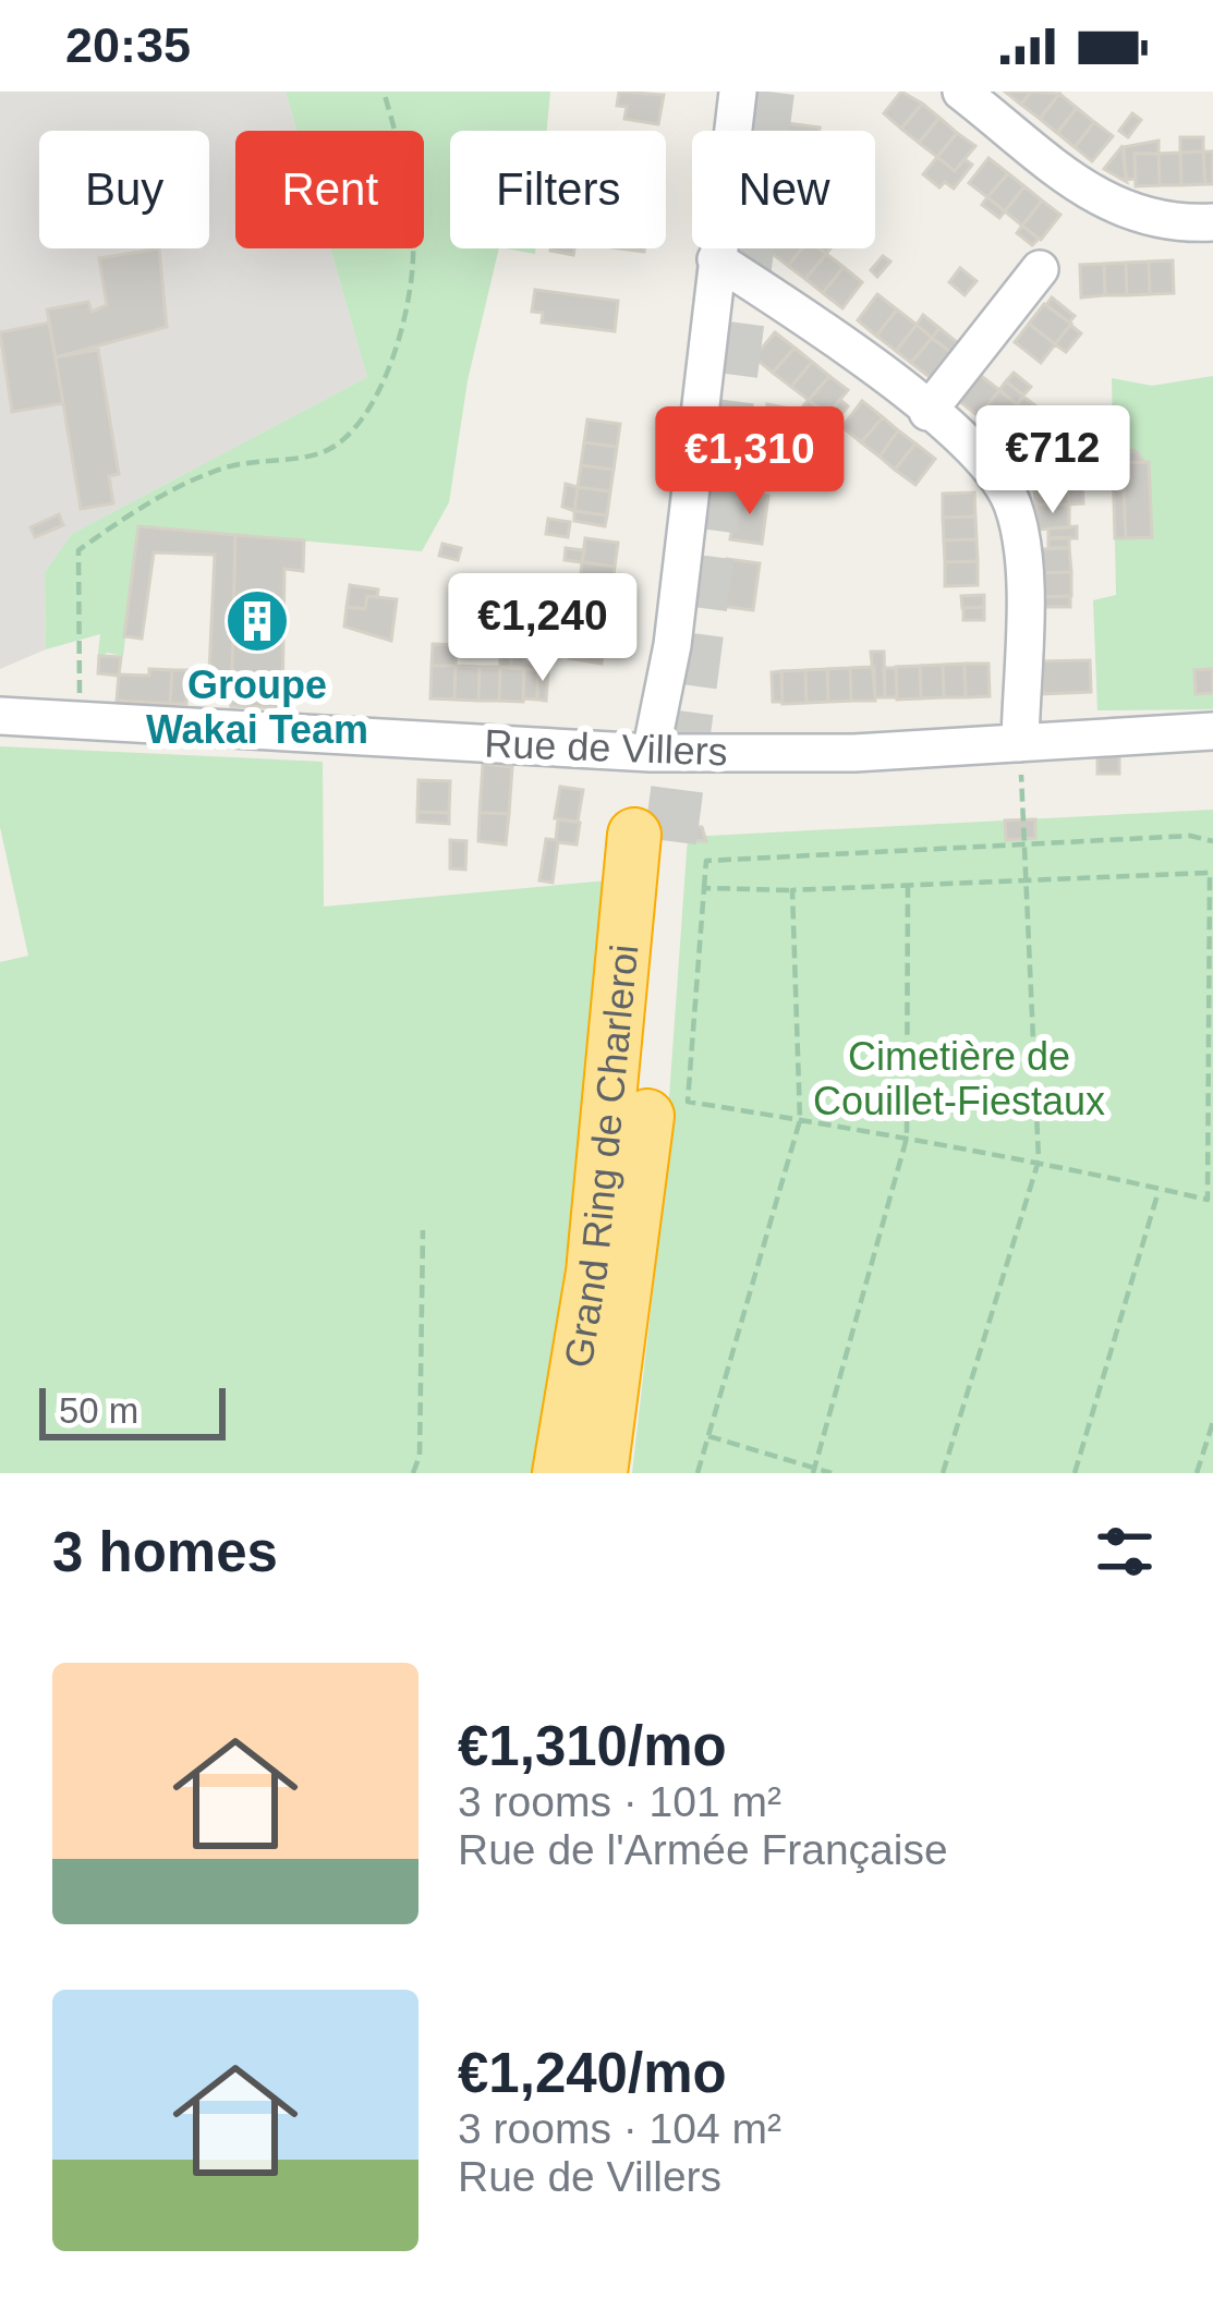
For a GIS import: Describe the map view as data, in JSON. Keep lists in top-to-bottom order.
{
  "streets": {
    "highway": ["Grand Ring de Charleroi"],
    "street": ["Rue de Villers"]
  },
  "parks": ["Cimetière de Couillet-Fiestaux"],
  "places": {
    "building": ["Groupe Wakai Team"]
  },
  "scale_bar": "50 m",
  "page": {
    "status": "20:35",
    "chip": [
      "Buy",
      "Rent",
      "Filters",
      "New"
    ],
    "price": ["€712", "€1,310", "€1,240"],
    "scale": "50 m",
    "heading": "3 homes",
    "list": [
      {
        "name": "€1,310/mo",
        "note": "3 rooms · 101 m² · Rue de l'Armée Française"
      },
      {
        "name": "€1,240/mo",
        "note": "3 rooms · 104 m² · Rue de Villers"
      }
    ]
  }
}
